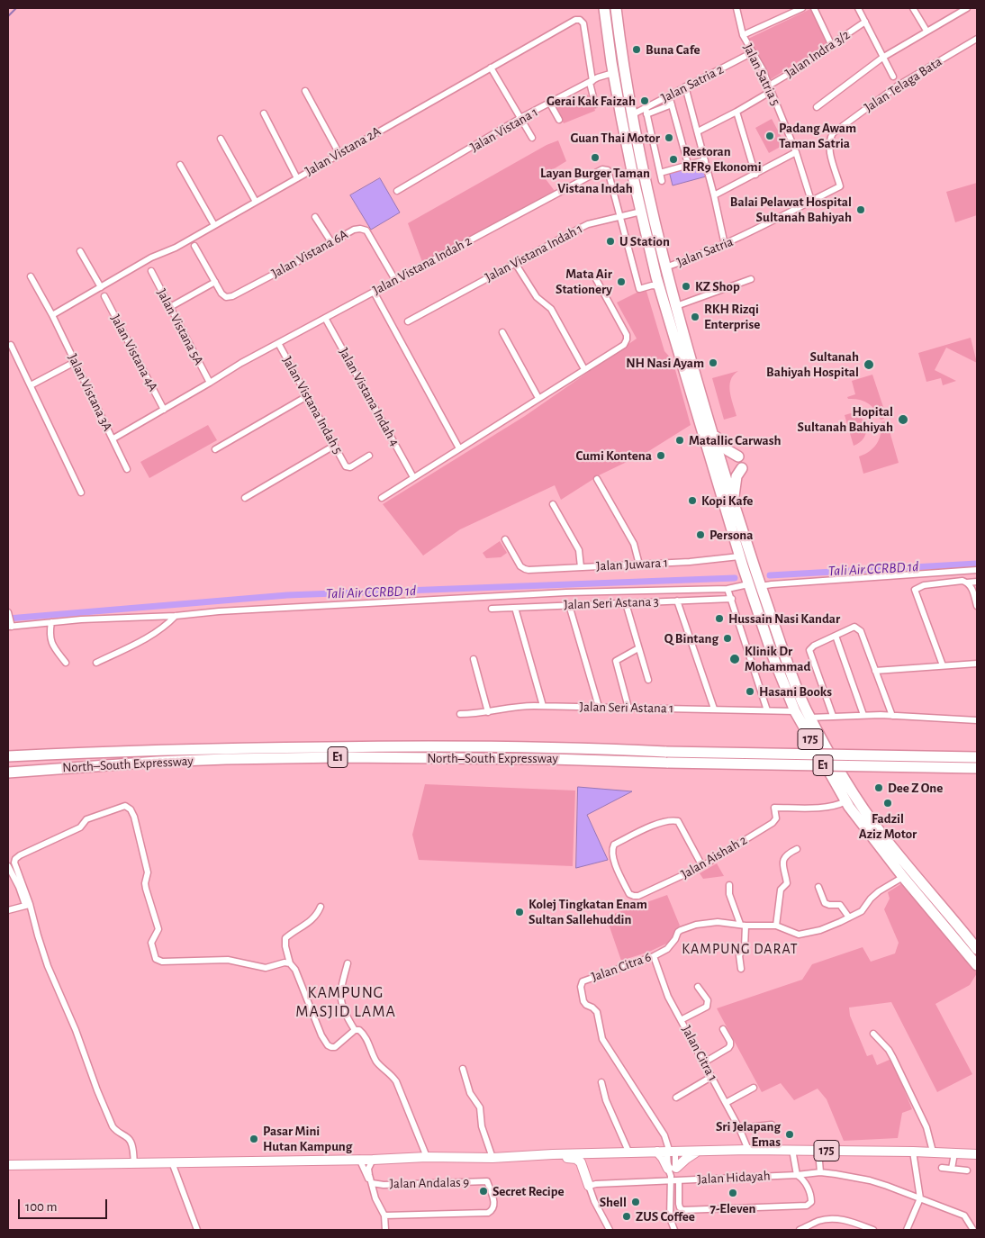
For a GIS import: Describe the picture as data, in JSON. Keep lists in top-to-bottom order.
{
  "streets": {
    "highway": ["175", "E1", "North–South Expressway"],
    "street": [
      "Jalan Indra 3/2",
      "Jalan Satria 5",
      "Jalan Satria 2",
      "Jalan Telaga Bata",
      "Jalan Vistana 1",
      "Jalan Vistana 2A",
      "Jalan Satria",
      "Jalan Vistana Indah 1",
      "Jalan Vistana 6A",
      "Jalan Vistana Indah 2",
      "Jalan Vistana 5A",
      "Jalan Vistana 4A",
      "Jalan Vistana 3A",
      "Jalan Vistana Indah 4",
      "Jalan Vistana Indah 5",
      "Jalan Juwara 1",
      "Jalan Seri Astana 3",
      "Jalan Seri Astana 1",
      "Jalan Aishah 2",
      "Jalan Citra 6",
      "Jalan Citra 1",
      "Jalan Hidayah",
      "Jalan Andalas 9"
    ]
  },
  "crossings": [
    ["Jalan Indra 3/2", "Jalan Satria 5"],
    ["Jalan Satria 5", "Jalan Satria 2"],
    ["Jalan Satria 5", "Jalan Satria"],
    ["Jalan Satria 2", "175"],
    ["Jalan Telaga Bata", "Jalan Satria"],
    ["Jalan Vistana 1", "Jalan Vistana 2A"],
    ["Jalan Vistana 1", "175"],
    ["Jalan Vistana 2A", "Jalan Vistana 3A"],
    ["Jalan Satria", "175"],
    ["Jalan Vistana Indah 1", "Jalan Vistana Indah 2"],
    ["Jalan Vistana Indah 1", "175"],
    ["Jalan Vistana 6A", "Jalan Vistana Indah 2"],
    ["Jalan Vistana Indah 2", "Jalan Vistana 5A"],
    ["Jalan Vistana Indah 2", "Jalan Vistana 4A"],
    ["Jalan Vistana Indah 2", "Jalan Vistana 3A"],
    ["Jalan Vistana Indah 2", "Jalan Vistana Indah 4"],
    ["Jalan Vistana Indah 2", "Jalan Vistana Indah 5"],
    ["Jalan Juwara 1", "175"],
    ["Jalan Seri Astana 1", "175"],
    ["175", "Jalan Aishah 2"],
    ["175", "Jalan Citra 6"],
    ["175", "Jalan Citra 1"],
    ["Jalan Citra 6", "Jalan Citra 1"]
  ],
  "districts": ["KAMPUNG DARAT", "KAMPUNG MASJID LAMA"],
  "water": ["Tali Air CCRBD 1d"],
  "places": [
    "Buna Cafe",
    "Gerai Kak Faizah",
    "Padang Awam Taman Satria",
    "Guan Thai Motor",
    "Layan Burger Taman Vistana Indah",
    "Restoran RFR9 Ekonomi",
    "Balai Pelawat Hospital Sultanah Bahiyah",
    "U Station",
    "Mata Air Stationery",
    "KZ Shop",
    "RKH Rizqi Enterprise",
    "NH Nasi Ayam",
    "Sultanah Bahiyah Hospital",
    "Hopital Sultanah Bahiyah",
    "Matallic Carwash",
    "Cumi Kontena",
    "Kopi Kafe",
    "Persona",
    "Hussain Nasi Kandar",
    "Q Bintang",
    "Klinik Dr Mohammad",
    "Hasani Books",
    "Dee Z One",
    "Fadzil Aziz Motor",
    "Kolej Tingkatan Enam Sultan Sallehuddin",
    "Sri Jelapang Emas",
    "Pasar Mini Hutan Kampung",
    "Secret Recipe",
    "7-Eleven",
    "Shell",
    "ZUS Coffee"
  ],
  "scale_bar": "100 m"
}
